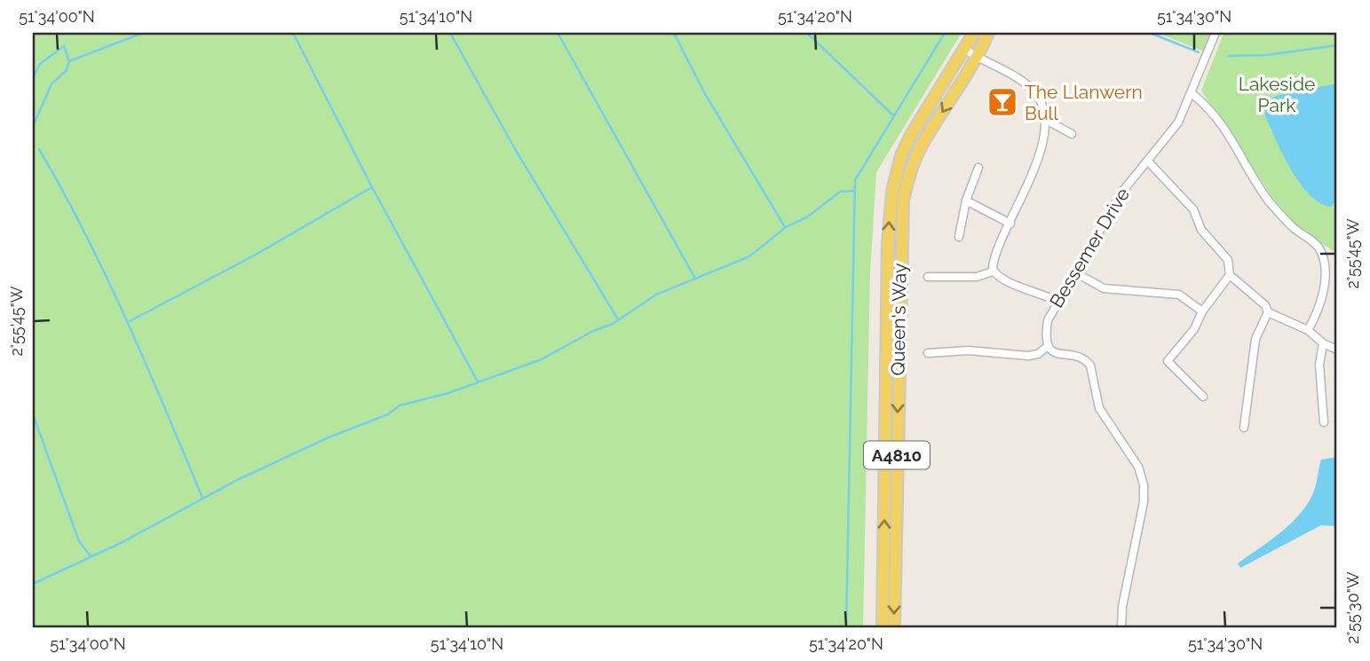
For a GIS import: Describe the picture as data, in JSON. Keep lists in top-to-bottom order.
{
  "streets": {
    "main road": ["Queen's Way", "A4810"],
    "street": ["Bessemer Drive"]
  },
  "parks": ["Lakeside Park"],
  "places": {
    "bar": ["The Llanwern Bull"]
  },
  "coordinates": [
    "51°34'00\"N",
    "51°34'10\"N",
    "51°34'20\"N",
    "51°34'30\"N",
    "2°55'45\"W",
    "2°55'30\"W"
  ]
}
